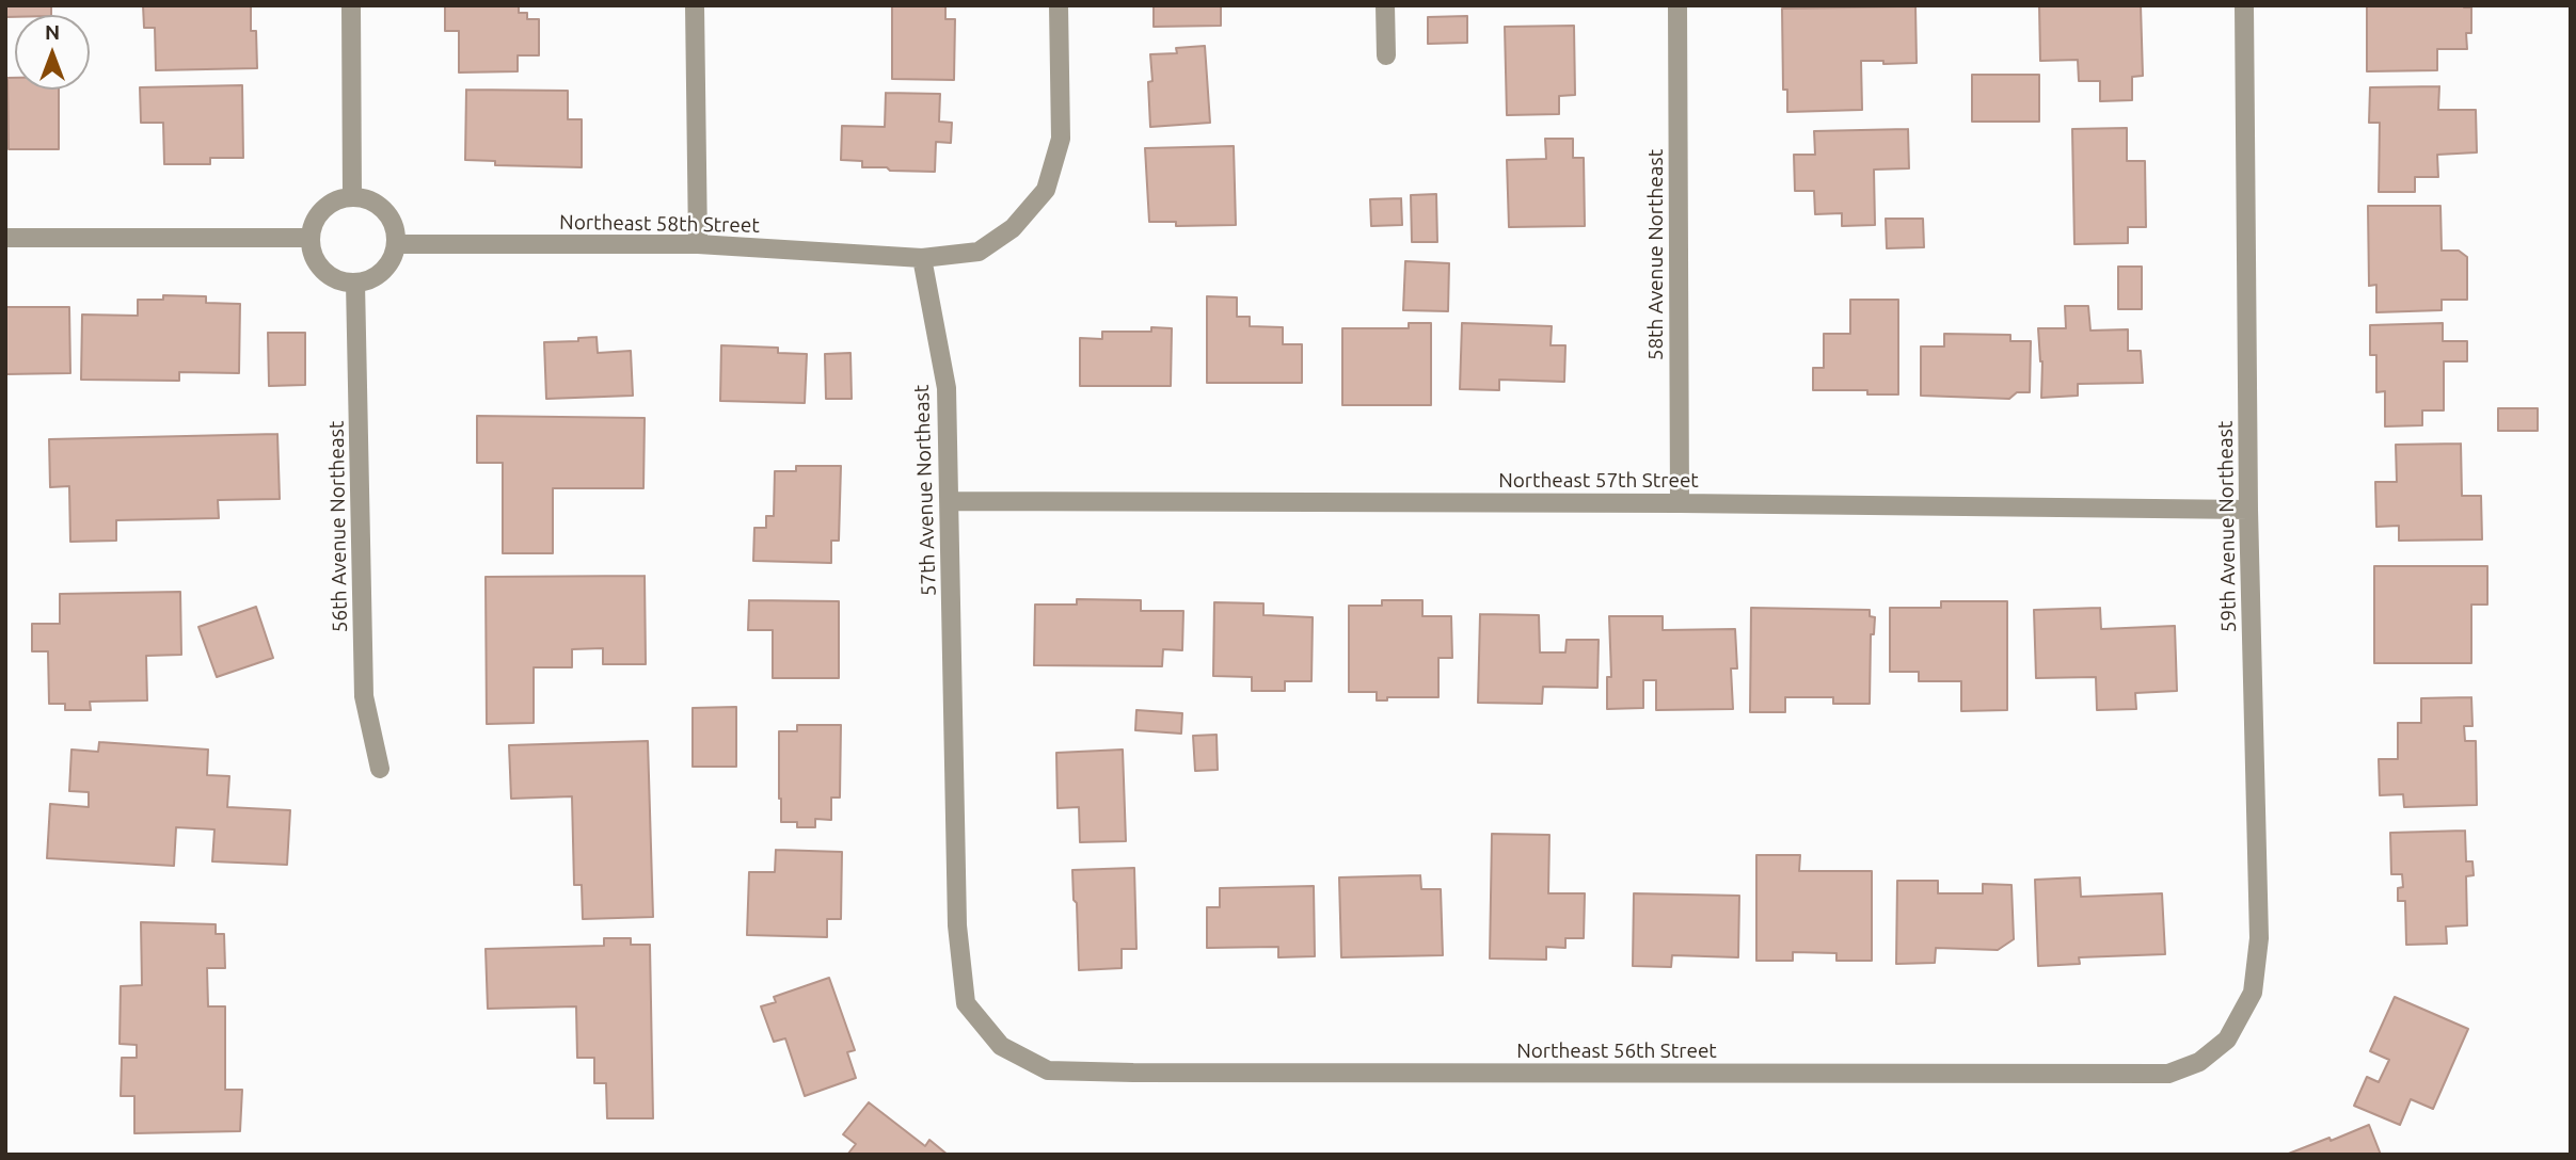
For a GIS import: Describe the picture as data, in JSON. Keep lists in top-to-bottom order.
{
  "streets": {
    "street": [
      "Northeast 58th Street",
      "58th Avenue Northeast",
      "Northeast 57th Street",
      "57th Avenue Northeast",
      "56th Avenue Northeast",
      "59th Avenue Northeast",
      "Northeast 56th Street"
    ]
  },
  "crossings": [
    ["Northeast 58th Street", "57th Avenue Northeast"],
    ["Northeast 58th Street", "56th Avenue Northeast"],
    ["58th Avenue Northeast", "Northeast 57th Street"],
    ["Northeast 57th Street", "57th Avenue Northeast"],
    ["Northeast 57th Street", "59th Avenue Northeast"],
    ["57th Avenue Northeast", "Northeast 56th Street"],
    ["59th Avenue Northeast", "Northeast 56th Street"]
  ],
  "north": "top"
}
